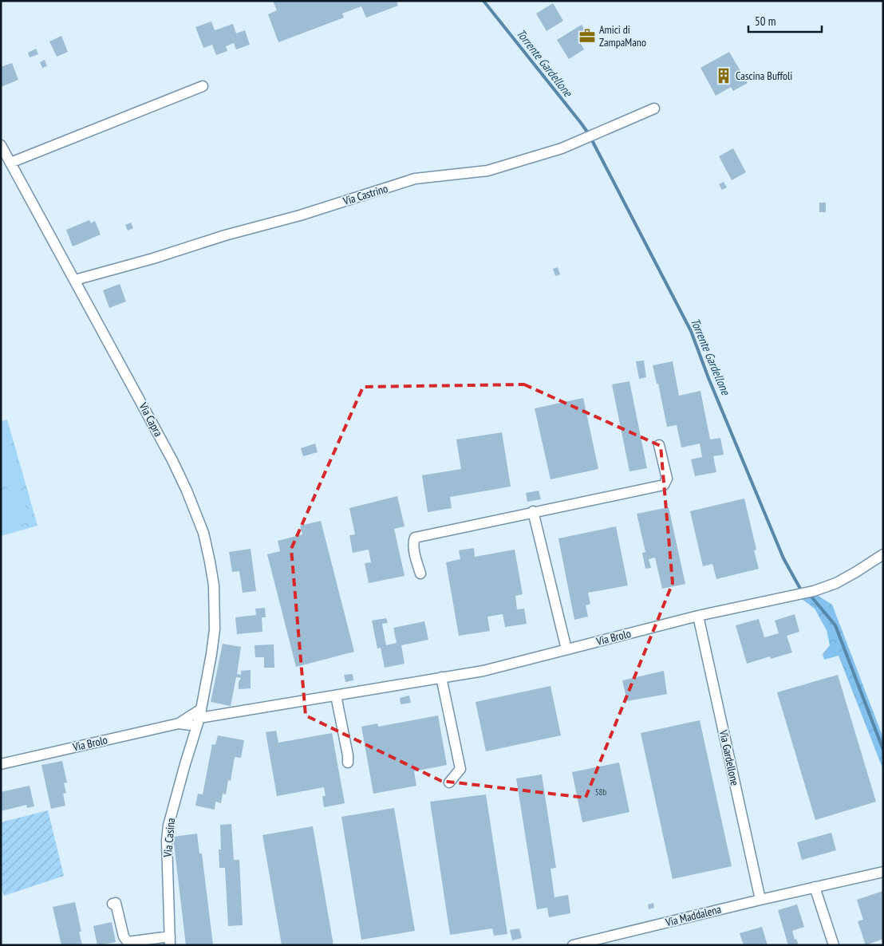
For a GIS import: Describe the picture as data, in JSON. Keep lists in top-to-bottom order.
{
  "streets": {
    "street": [
      "Via Castrino",
      "Via Capra",
      "Via Brolo",
      "Via Gardellone",
      "Via Casina",
      "Via Maddalena"
    ]
  },
  "crossings": [
    ["Via Castrino", "Via Capra"],
    ["Via Capra", "Via Brolo"],
    ["Via Capra", "Via Casina"],
    ["Via Brolo", "Via Gardellone"],
    ["Via Brolo", "Via Casina"],
    ["Via Gardellone", "Via Maddalena"]
  ],
  "water": ["Torrente Gardellone"],
  "places": {
    "office": ["Amici di ZampaMano"],
    "building": ["Cascina Buffoli"]
  },
  "house_numbers": ["58b"],
  "scale_bar": "50 m"
}
